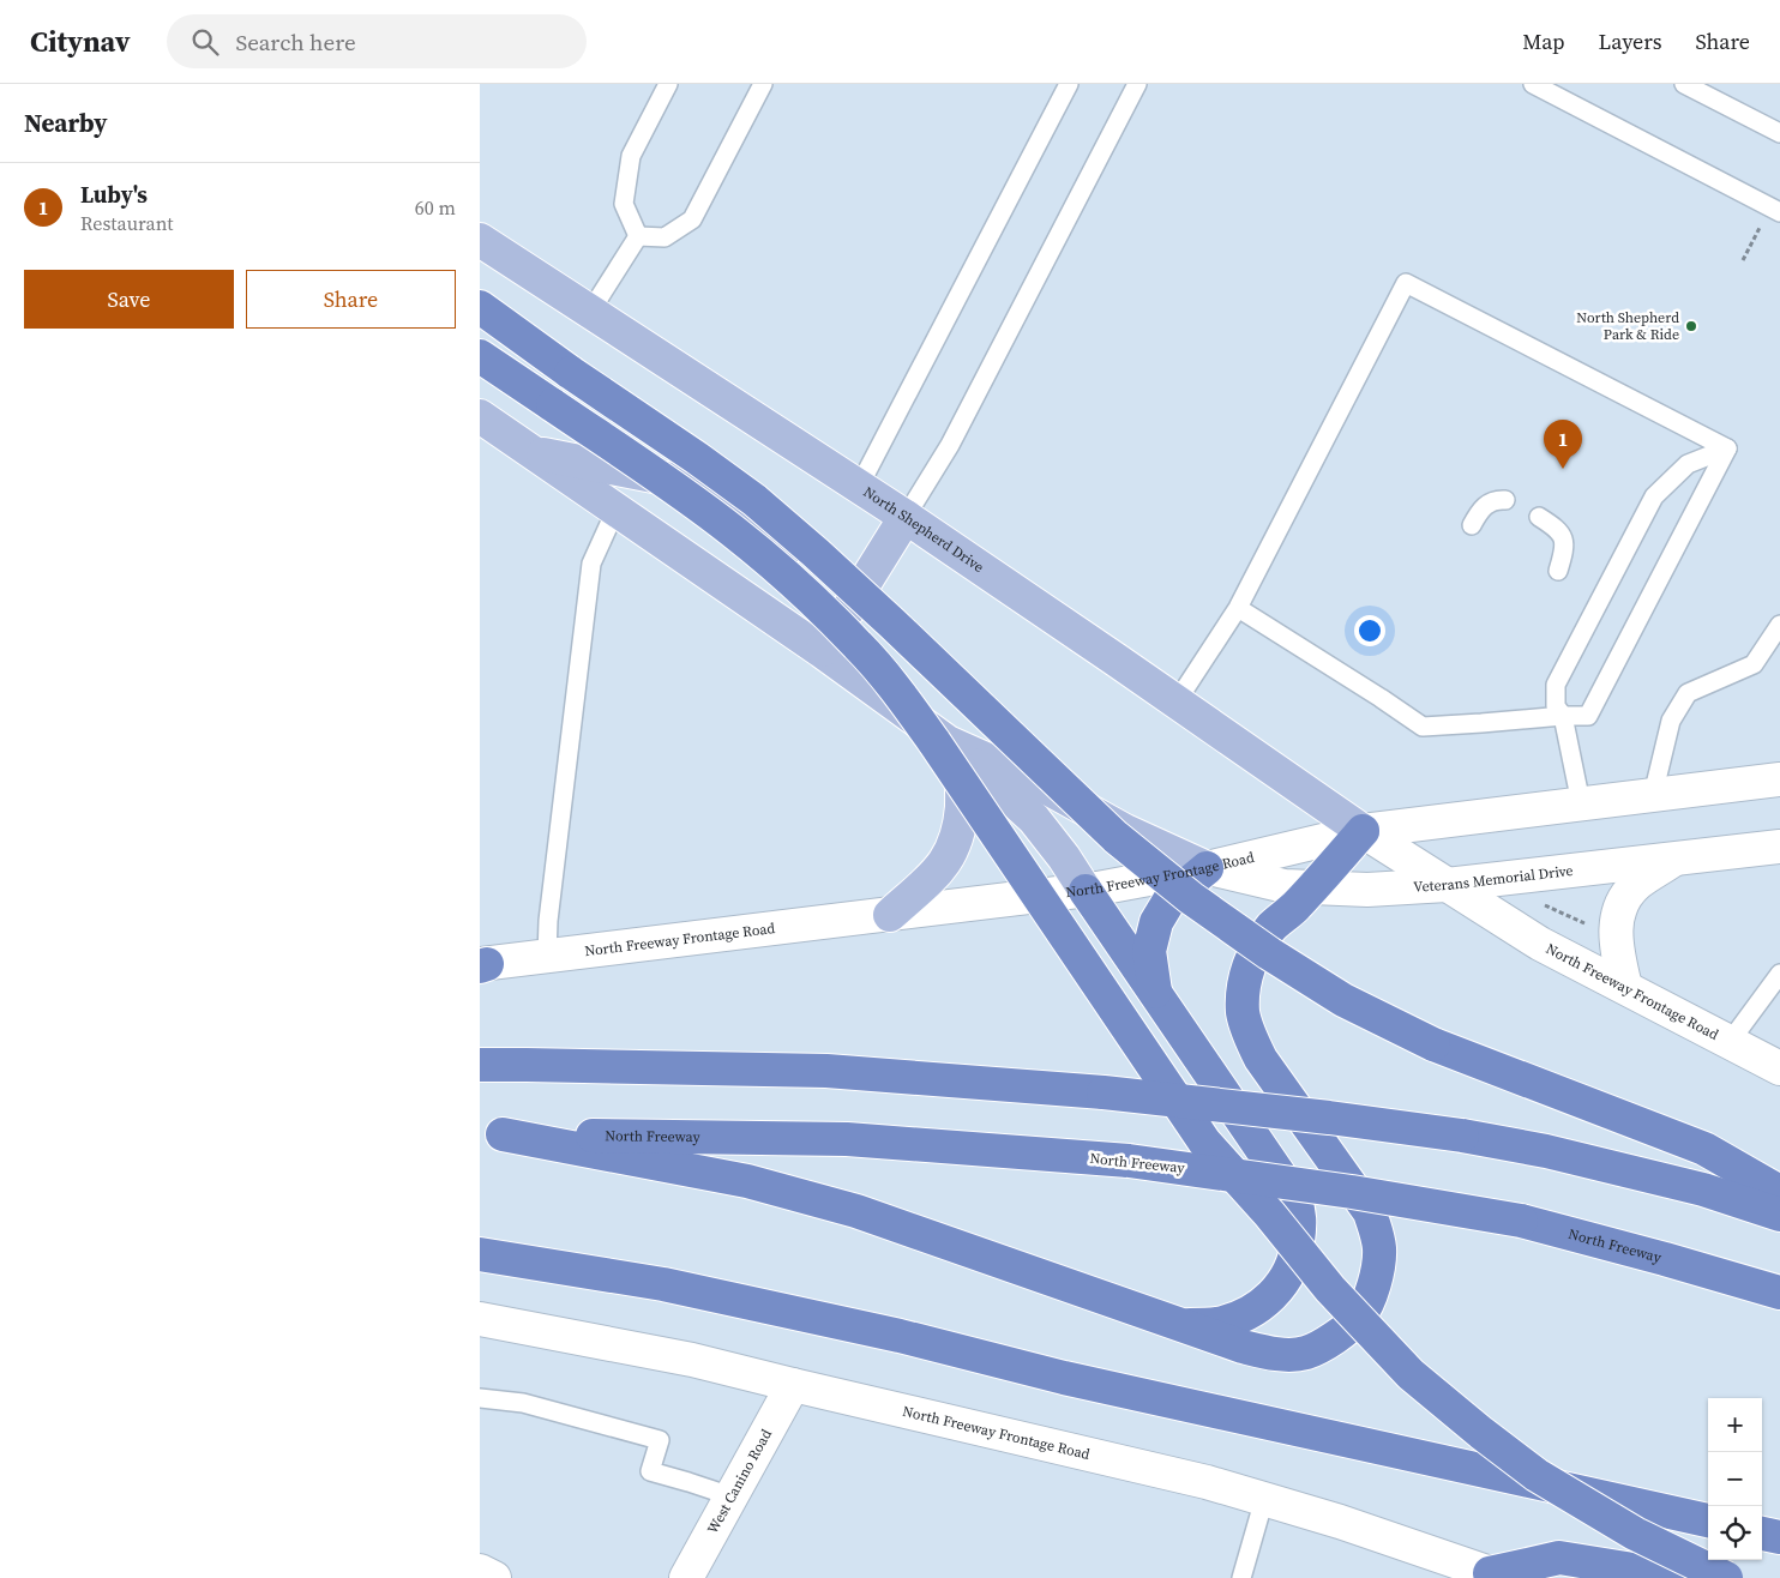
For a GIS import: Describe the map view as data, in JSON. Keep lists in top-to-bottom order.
{
  "streets": {
    "highway": ["North Freeway"],
    "main road": [
      "North Shepherd Drive",
      "North Freeway Frontage Road",
      "Veterans Memorial Drive",
      "West Canino Road"
    ]
  },
  "crossings": [
    ["North Shepherd Drive", "North Freeway Frontage Road"],
    ["North Freeway Frontage Road", "Veterans Memorial Drive"],
    ["North Freeway Frontage Road", "West Canino Road"]
  ],
  "places": ["North Shepherd Park & Ride"],
  "page": {
    "header": "Citynav",
    "search": "Search here",
    "nav": ["Map", "Layers", "Share"],
    "heading": "Nearby",
    "list": [
      {
        "mark": "1",
        "name": "Luby's",
        "note": "Restaurant",
        "value": "60 m"
      }
    ],
    "buttons": ["Save", "Share"],
    "pins": "1",
    "map_buttons": ["+", "−"]
  }
}
